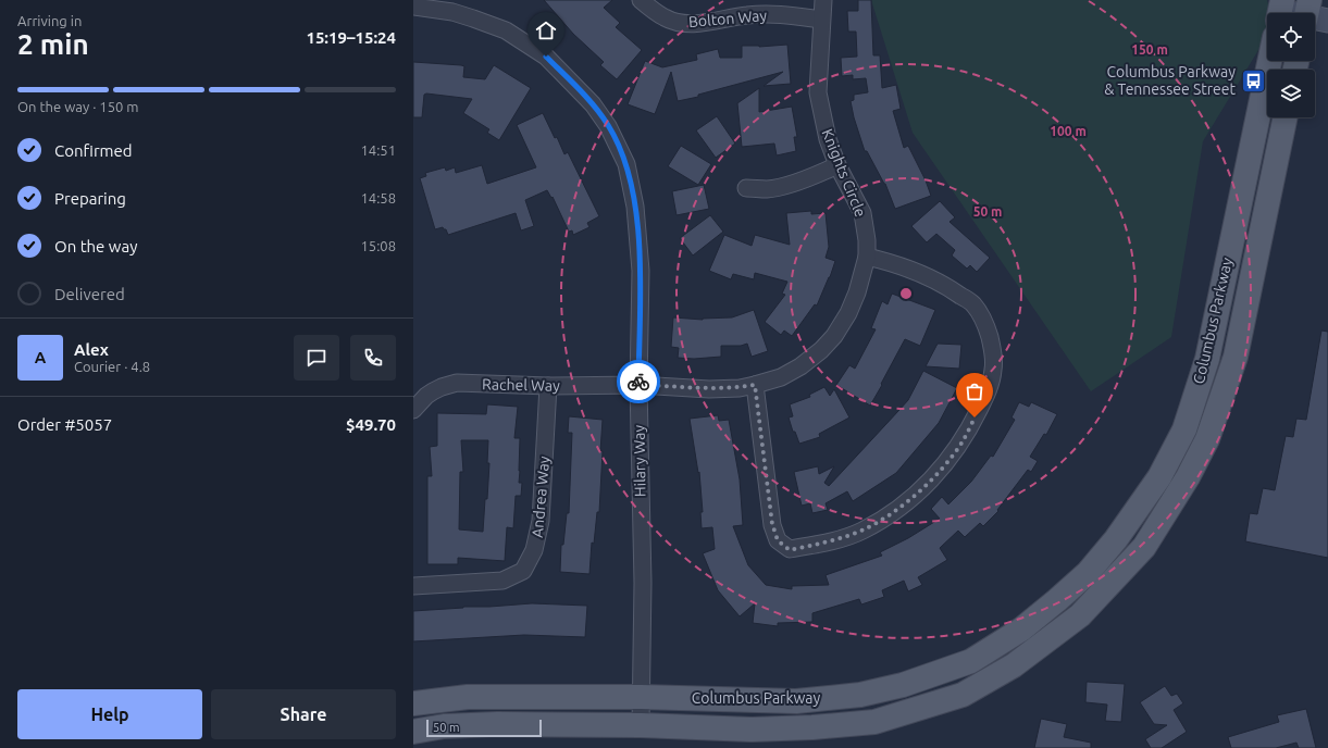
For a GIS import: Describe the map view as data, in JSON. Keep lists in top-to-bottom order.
{
  "streets": {
    "main road": ["Columbus Parkway"],
    "street": [
      "Bolton Way",
      "Knights Circle",
      "Rachel Way",
      "Hilary Way",
      "Andrea Way"
    ]
  },
  "crossings": [
    ["Bolton Way", "Knights Circle"],
    ["Knights Circle", "Rachel Way"],
    ["Knights Circle", "Hilary Way"],
    ["Columbus Parkway", "Hilary Way"],
    ["Rachel Way", "Hilary Way"],
    ["Rachel Way", "Andrea Way"]
  ],
  "places": {
    "bus stop": ["Columbus Parkway & Tennessee Street"]
  },
  "scale_bar": "50 m",
  "page": {
    "heading": ["2 min", "Arriving in", "15:19–15:24"],
    "panel": [
      "Alex",
      "Courier · 4.8",
      "Order #5057",
      "$49.70"
    ],
    "bar": "On the way · 150 m",
    "list": [
      ["Confirmed", "14:51"],
      ["Preparing", "14:58"],
      ["On the way", "15:08"],
      "Delivered"
    ],
    "round": "A",
    "buttons": ["Help", "Share"],
    "scale": "50 m"
  },
  "rings": ["150 m", "100 m", "50 m"]
}
